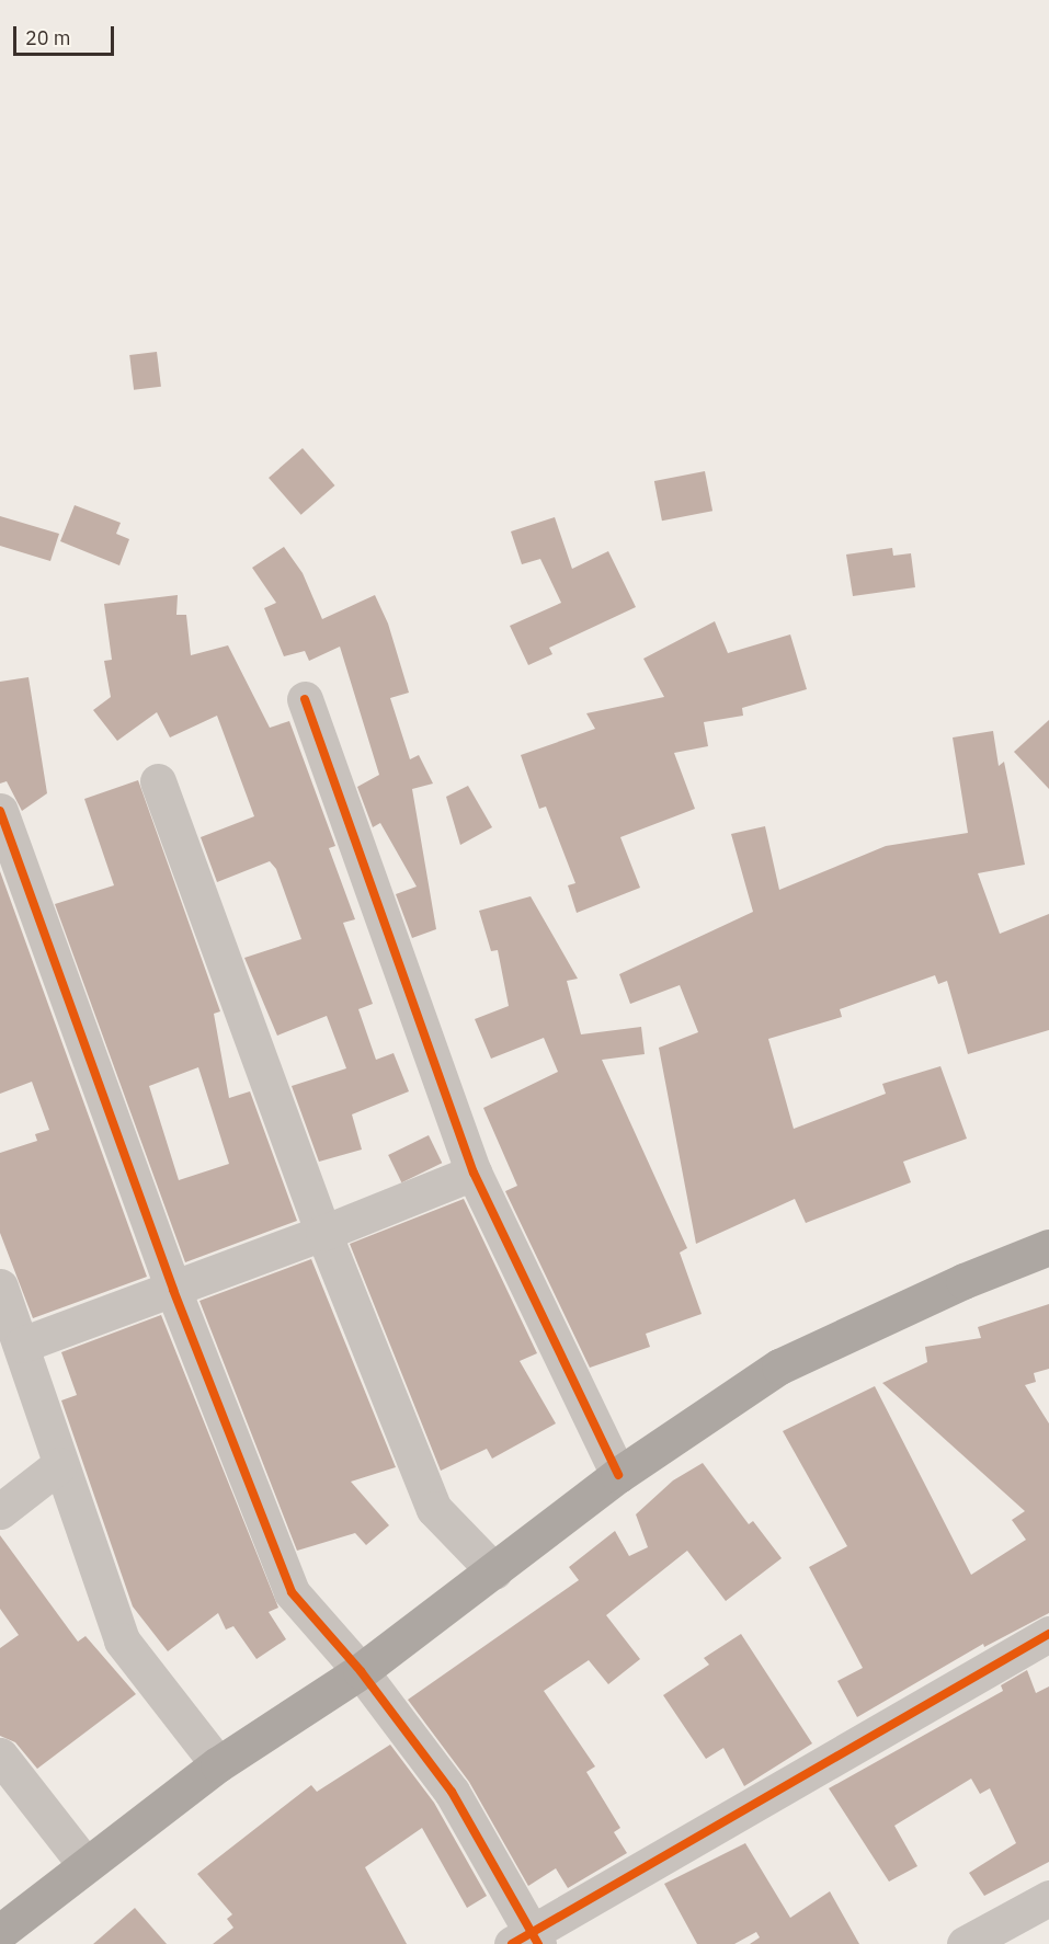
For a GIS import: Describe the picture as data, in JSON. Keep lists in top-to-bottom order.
{
  "scale_bar": "20 m"
}
